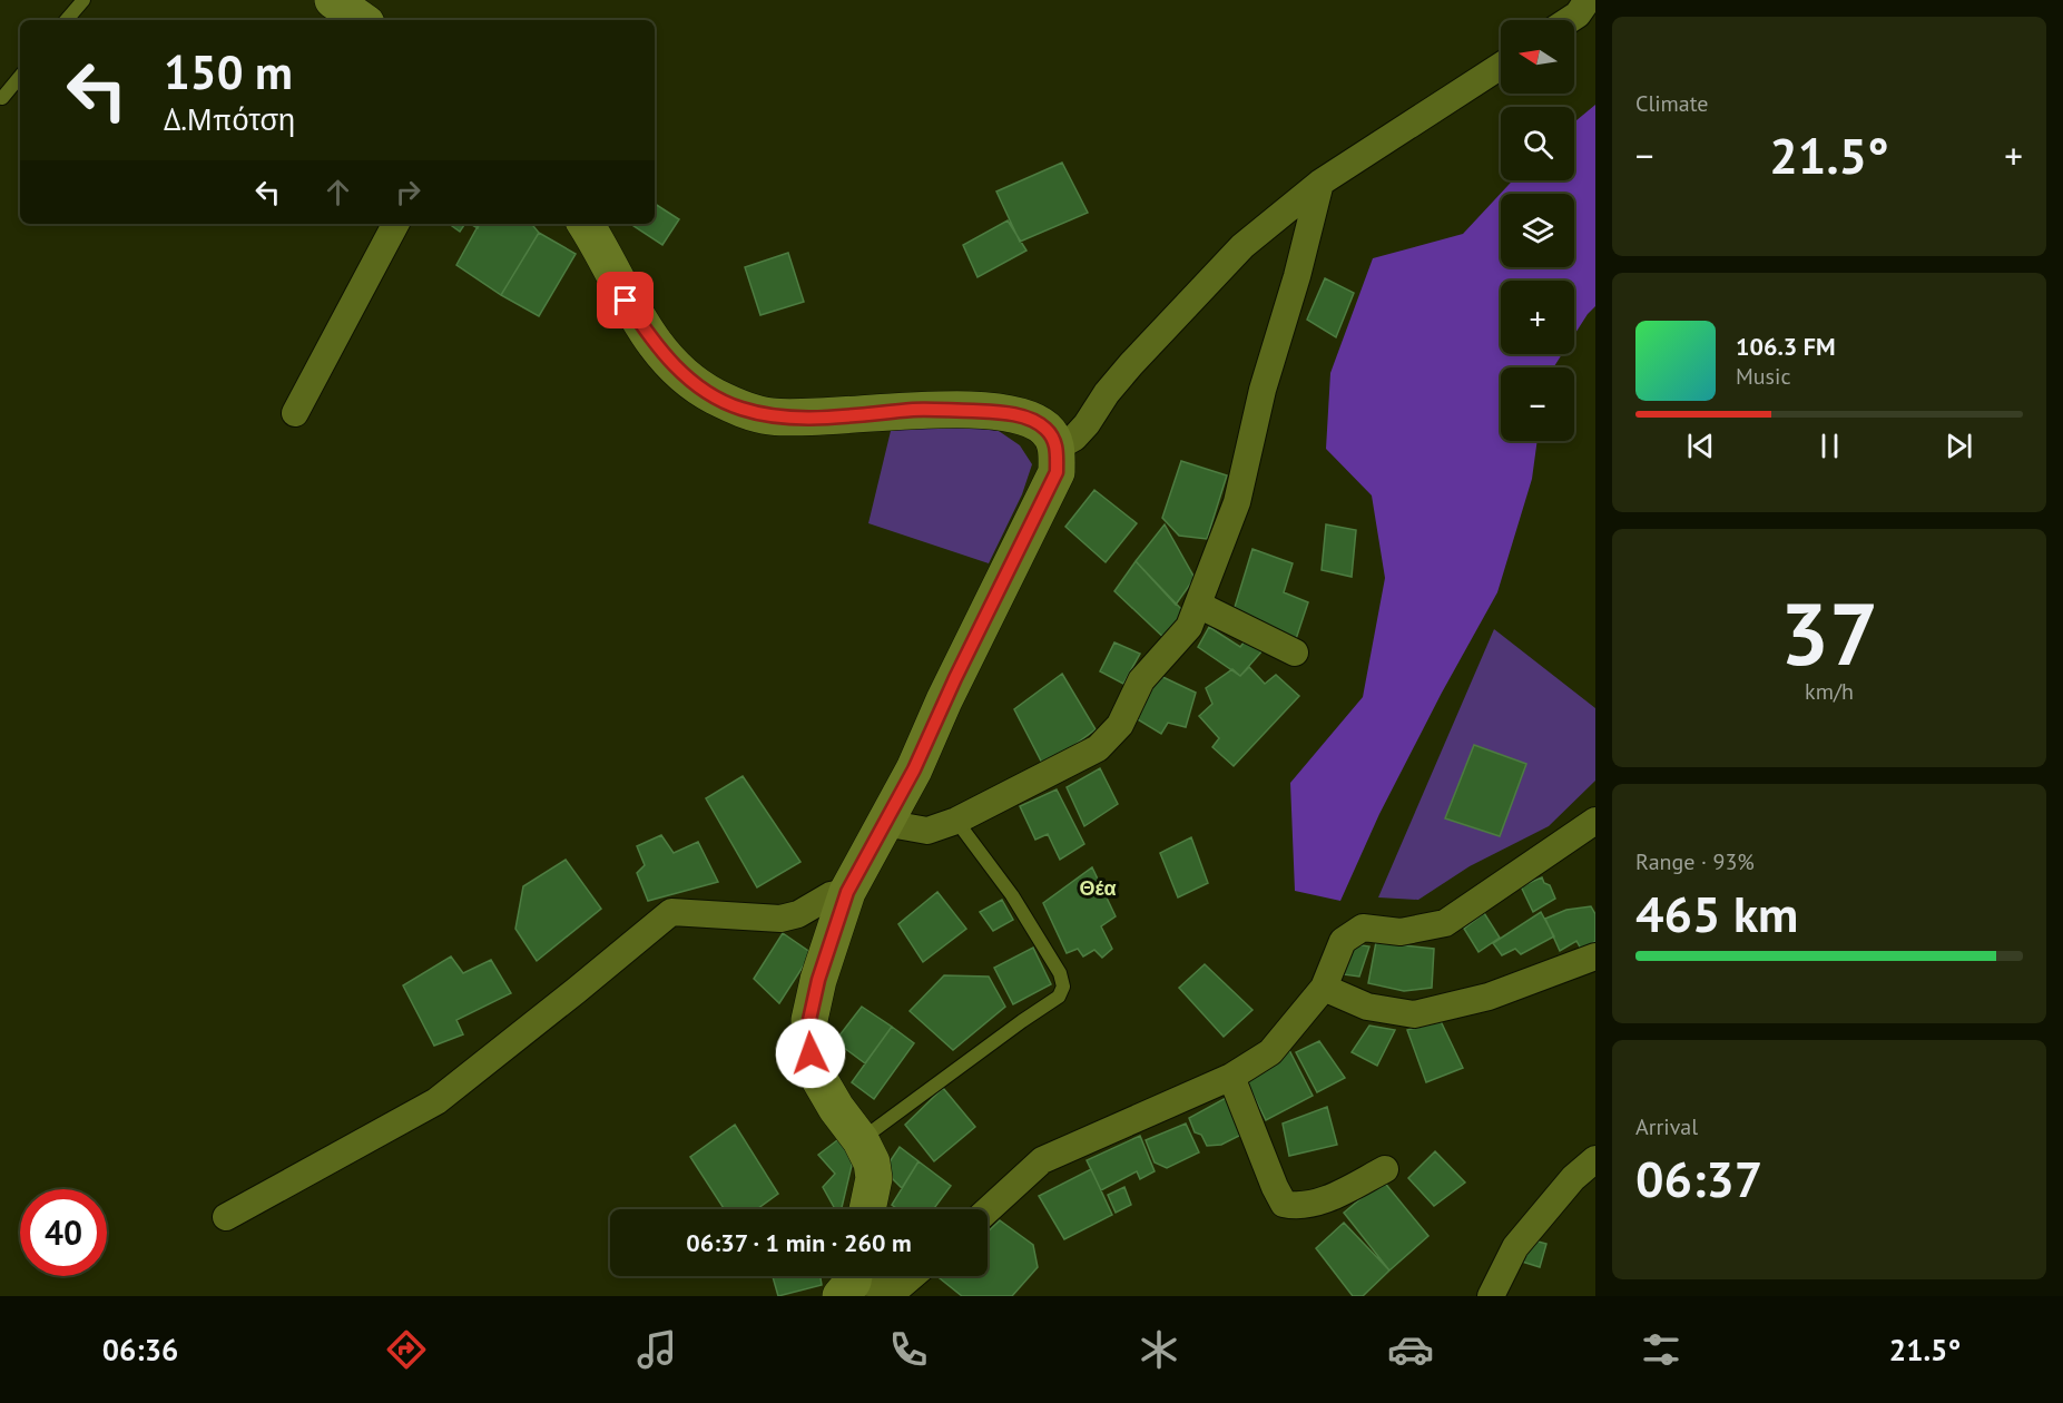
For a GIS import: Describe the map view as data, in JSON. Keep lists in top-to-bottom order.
{
  "districts": ["Θέα"],
  "north": "left",
  "page": {
    "tile": [
      "Climate",
      ["37", "km/h"],
      ["Range · 93%", "465 km"],
      ["Arrival", "06:37"]
    ],
    "map_buttons": ["+", "−"],
    "turn": ["150 m", "Δ.Μπότση"],
    "heat": ["−", "21.5°", "+"],
    "song": ["106.3 FM", "Music"],
    "limit": "40",
    "trip": "06:37 · 1 min · 260 m",
    "tabs": ["06:36", "21.5°"]
  }
}
